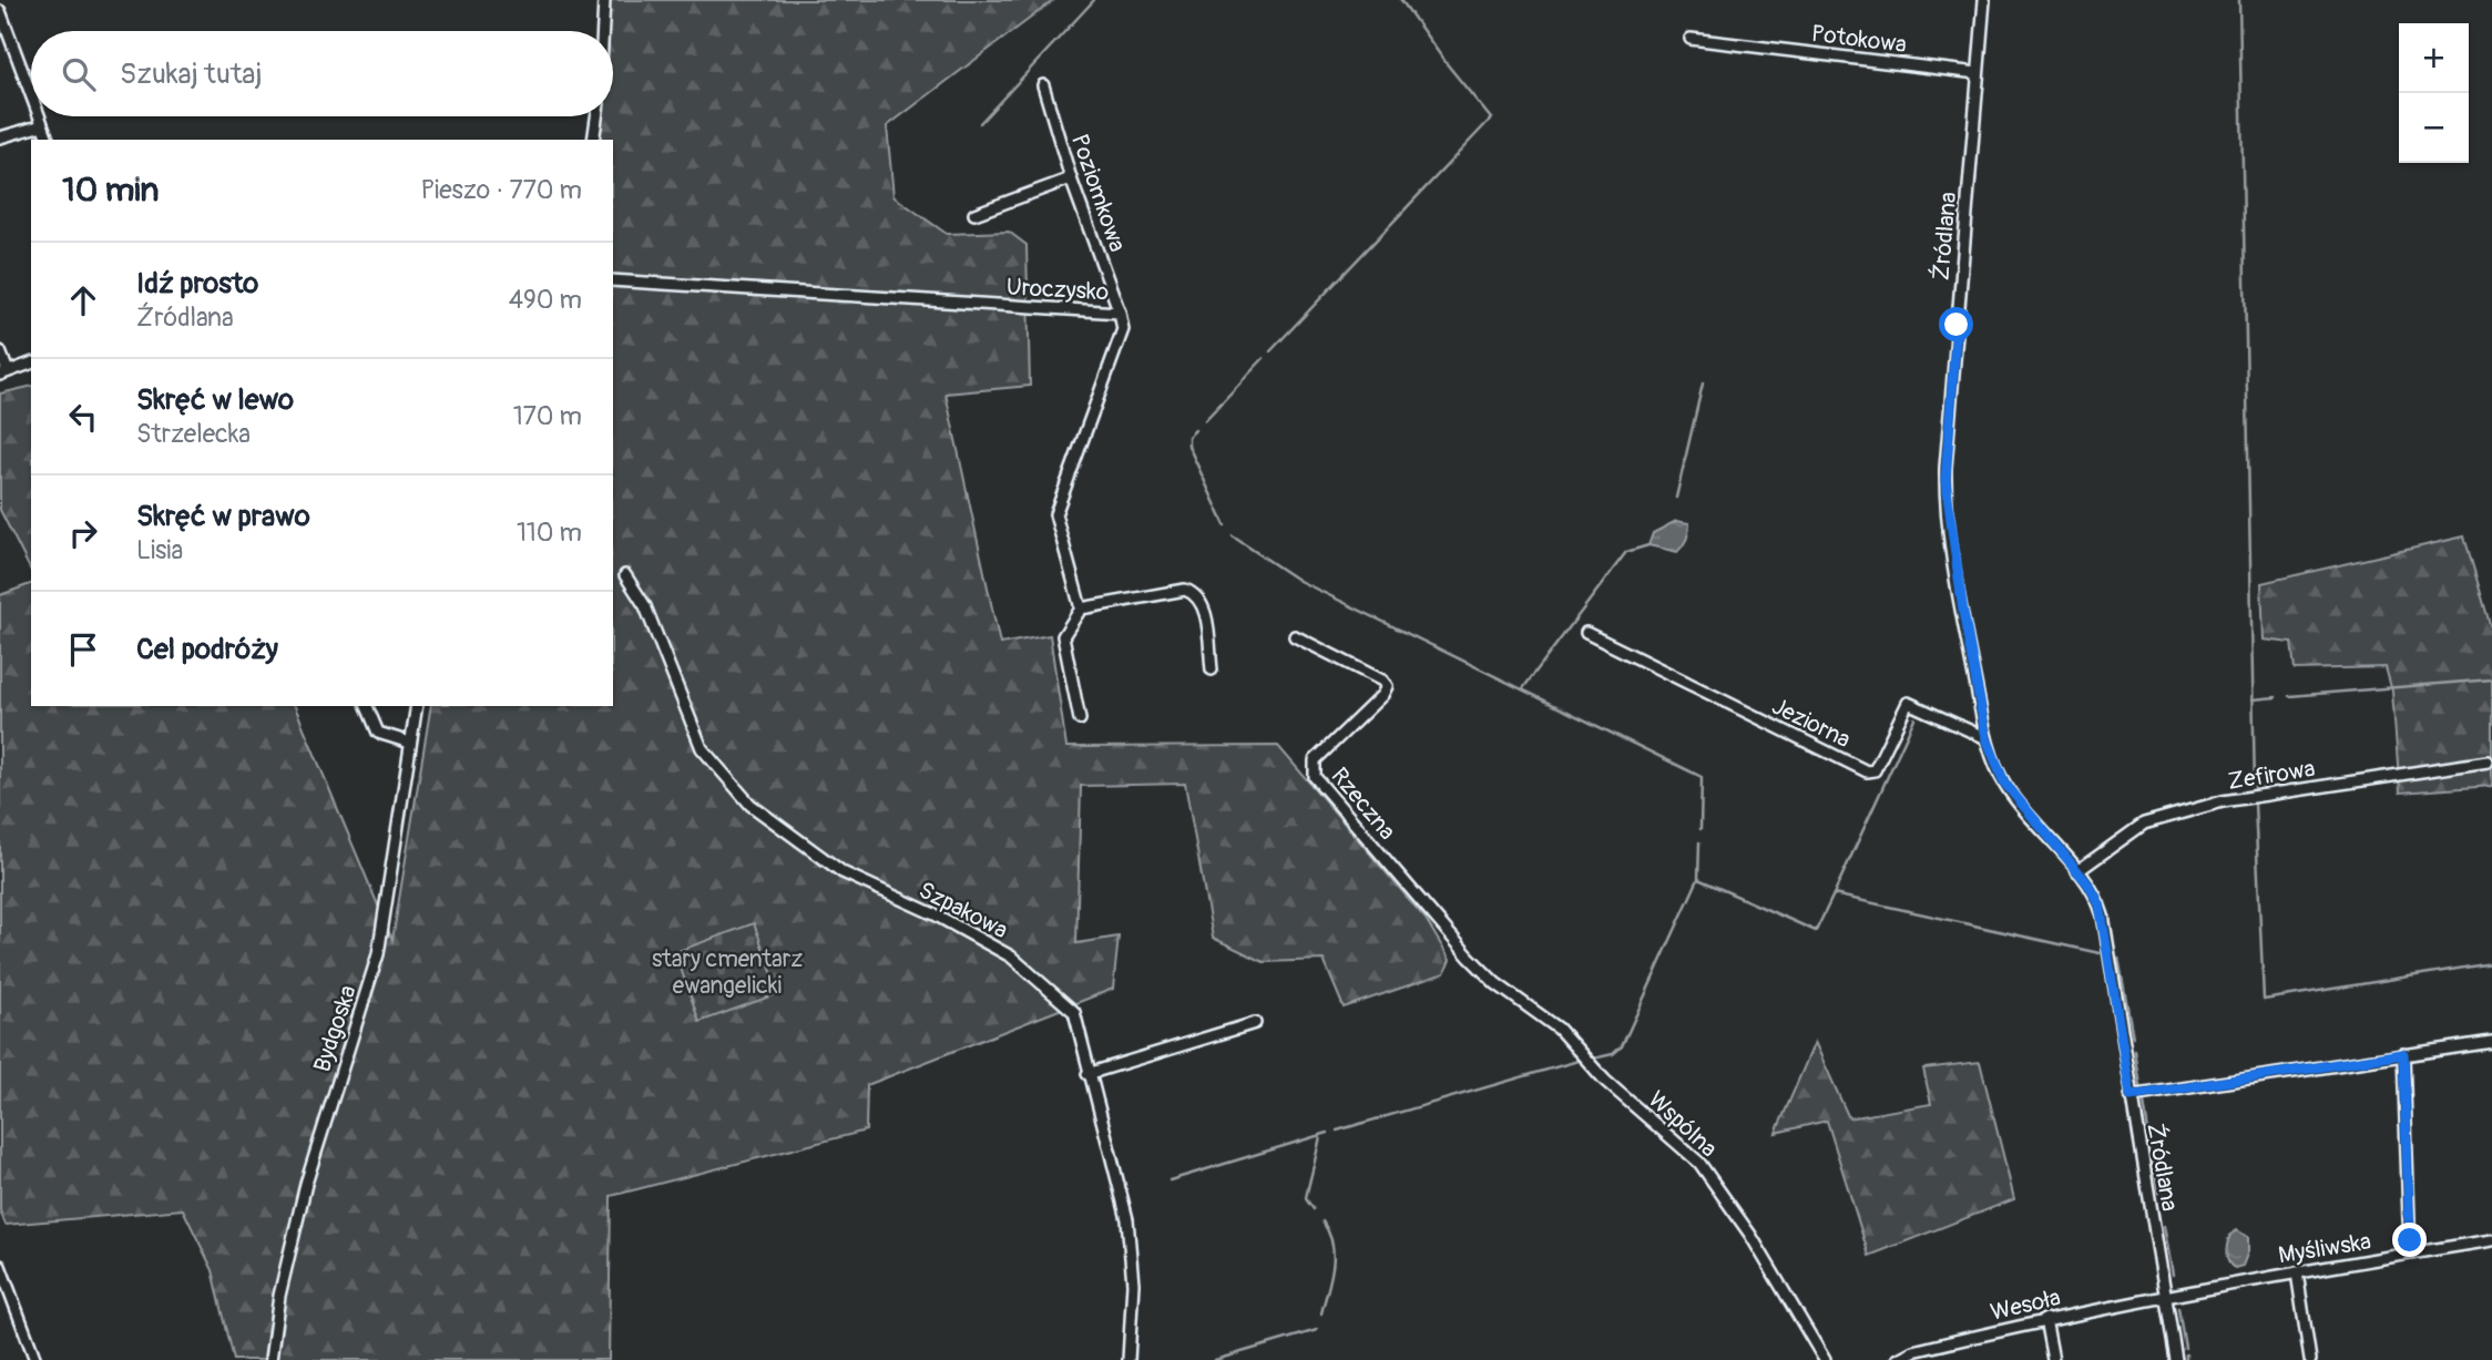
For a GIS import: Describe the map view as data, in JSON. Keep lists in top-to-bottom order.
{
  "streets": {
    "street": [
      "Potokowa",
      "Poziomkowa",
      "Źródlana",
      "Uroczysko",
      "Jeziorna",
      "Zefirowa",
      "Rzeczna",
      "Szpakowa",
      "Bydgoska",
      "Wspólna",
      "Myśliwska",
      "Wesoła"
    ]
  },
  "crossings": [
    ["Potokowa", "Źródlana"],
    ["Poziomkowa", "Uroczysko"],
    ["Źródlana", "Jeziorna"],
    ["Źródlana", "Zefirowa"],
    ["Źródlana", "Myśliwska"],
    ["Źródlana", "Wesoła"],
    ["Rzeczna", "Wspólna"],
    ["Myśliwska", "Wesoła"]
  ],
  "parks": ["stary cmentarz ewangelicki"],
  "page": {
    "map_buttons": ["+", "−"],
    "search": "Szukaj tutaj",
    "heading": ["10 min", "Pieszo · 770 m"],
    "list": [
      ["Idź prosto", "Źródlana", "490 m"],
      ["Skręć w lewo", "Strzelecka", "170 m"],
      ["Skręć w prawo", "Lisia", "110 m"],
      "Cel podróży"
    ]
  }
}
